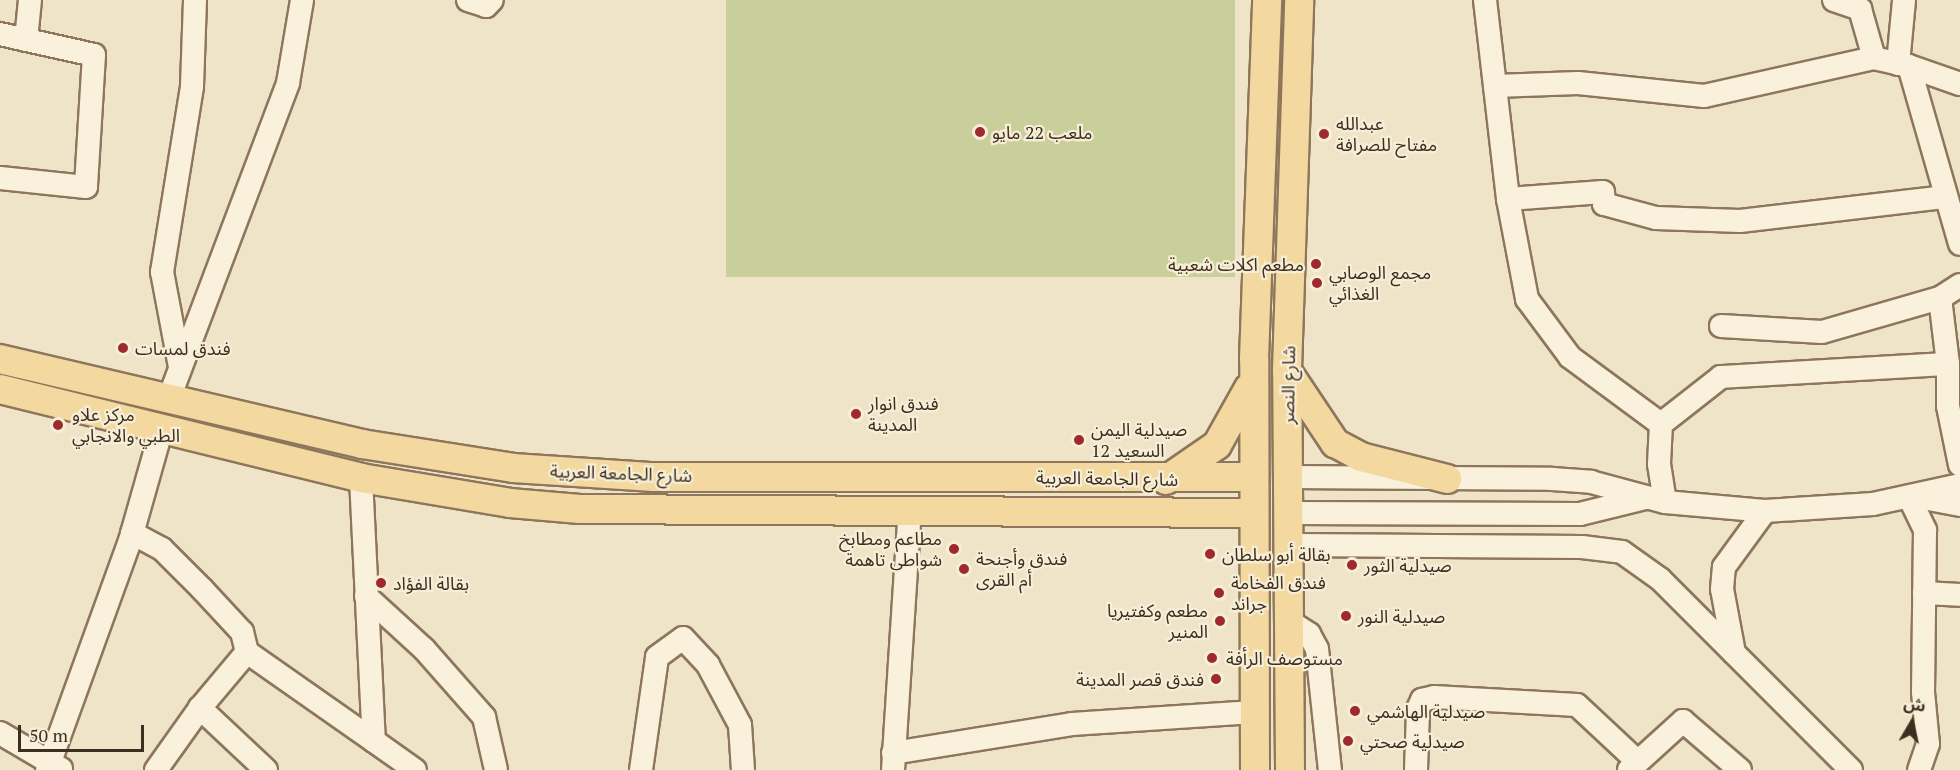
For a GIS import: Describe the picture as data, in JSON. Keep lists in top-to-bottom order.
{
  "streets": {
    "main road": ["شارع النصر", "شارع الجامعة العربية"]
  },
  "crossings": [
    ["شارع النصر", "شارع الجامعة العربية"]
  ],
  "places": [
    "ملعب 22 مايو",
    "عبدالله مفتاح للصرافة",
    "مطعم اكلات شعبية",
    "مجمع الوصابي الغذائي",
    "فندق لمسات",
    "فندق انوار المدينة",
    "مركز علاو الطبي والانجابي",
    "صيدلية اليمن السعيد 12",
    "مطاعم ومطابخ شواطى تاهمة",
    "بقالة أبو سلطان",
    "صيدلية الثور",
    "فندق وأجنحة أم القرى",
    "بقالة الفؤاد",
    "فندق الفخامة جراند",
    "صيدلية النور",
    "مطعم وكفتيريا المنير",
    "مستوصف الرأفة",
    "فندق قصر المدينة",
    "صيدلية الهاشمي",
    "صيدلية صحتي"
  ],
  "scale_bar": "50 m",
  "north": "top"
}
